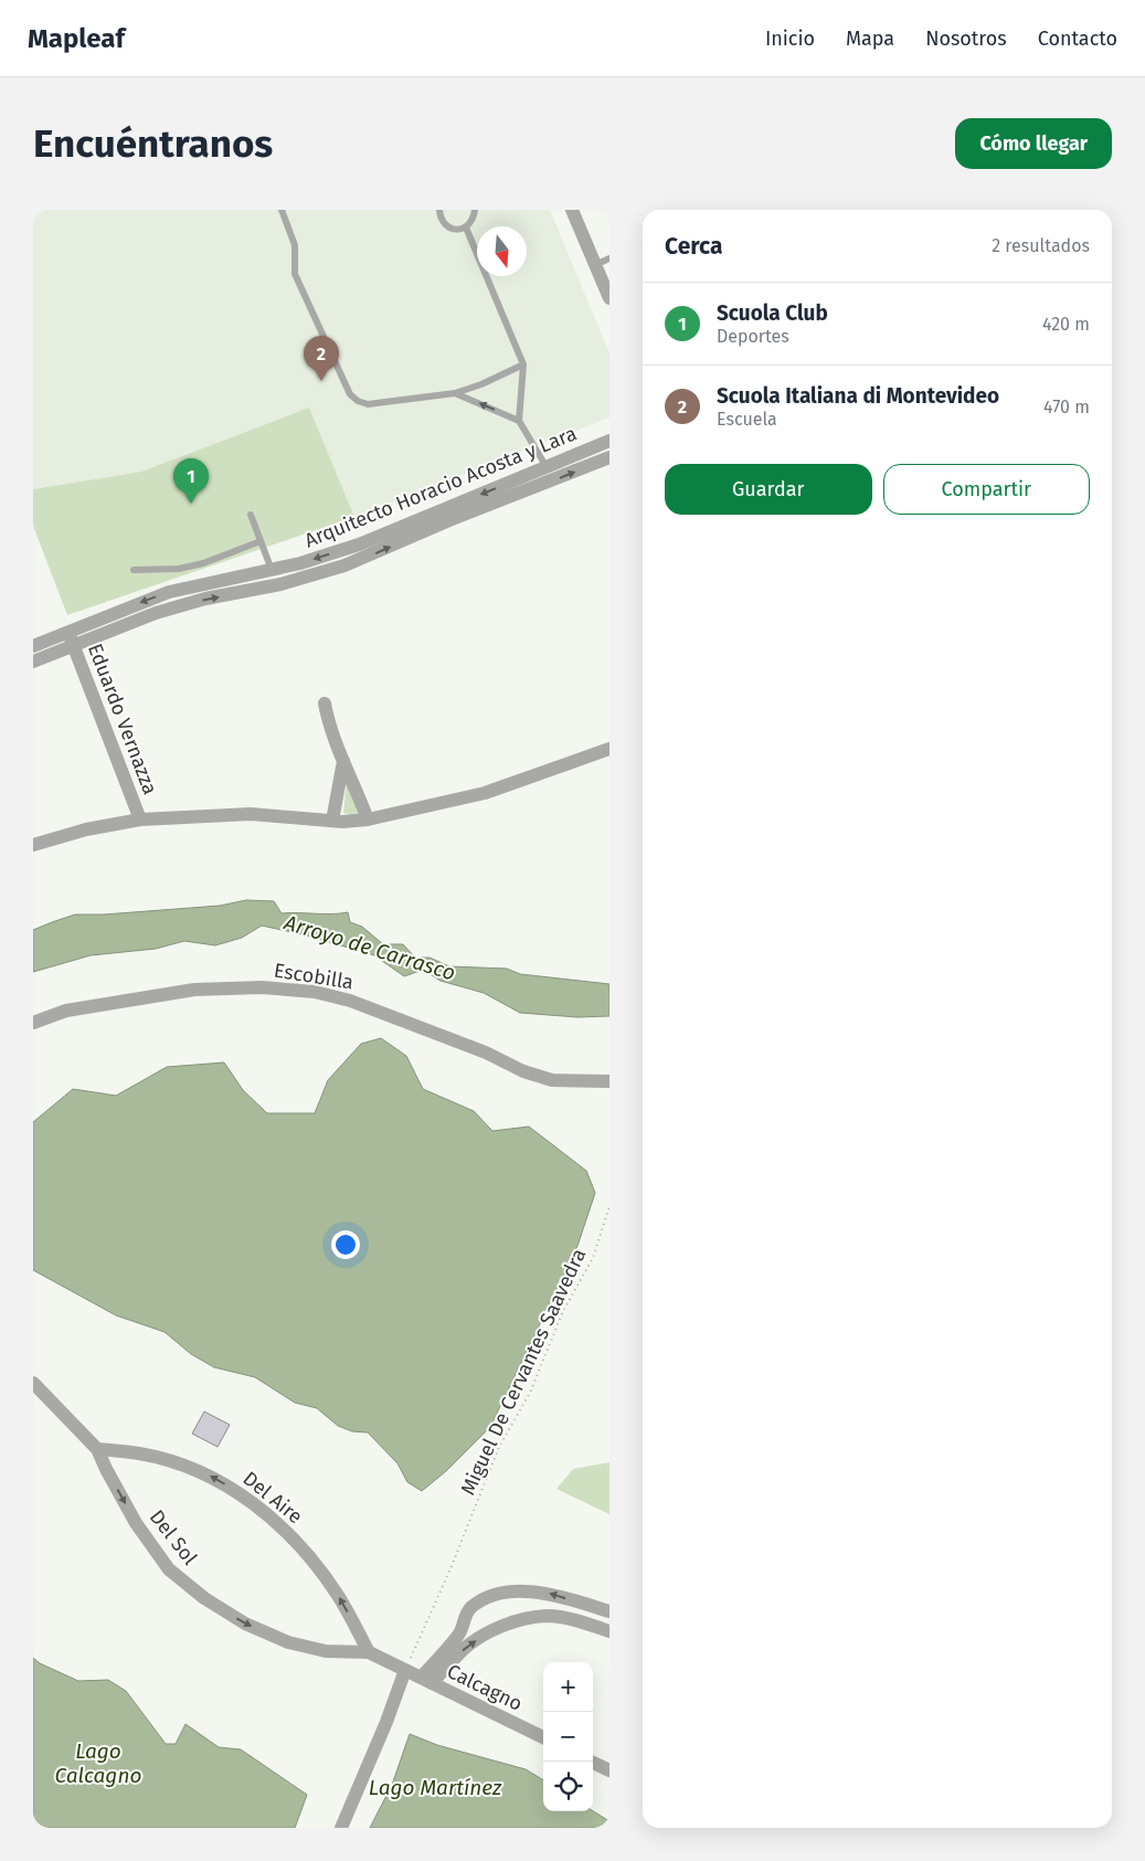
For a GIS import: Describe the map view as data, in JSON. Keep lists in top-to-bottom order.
{
  "streets": {
    "street": [
      "Arquitecto Horacio Acosta y Lara",
      "Eduardo Vernazza",
      "Escobilla",
      "Del Aire",
      "Del Sol",
      "Calcagno"
    ],
    "path": ["Miguel De Cervantes Saavedra"]
  },
  "crossings": [
    ["Arquitecto Horacio Acosta y Lara", "Eduardo Vernazza"],
    ["Miguel De Cervantes Saavedra", "Calcagno"],
    ["Del Aire", "Del Sol"],
    ["Del Aire", "Calcagno"],
    ["Del Sol", "Calcagno"]
  ],
  "one_way": ["Del Aire", "Del Sol"],
  "water": ["Arroyo de Carrasco", "Lago Calcagno", "Lago Martínez"],
  "north": "bottom",
  "page": {
    "header": "Mapleaf",
    "nav": [
      "Inicio",
      "Mapa",
      "Nosotros",
      "Contacto"
    ],
    "buttons": [
      "Cómo llegar",
      ["Guardar", "Compartir"]
    ],
    "title": "Encuéntranos",
    "heading": ["Cerca", "2 resultados"],
    "list": [
      {
        "mark": "1",
        "name": "Scuola Club",
        "note": "Deportes",
        "value": "420 m"
      },
      {
        "mark": "2",
        "name": "Scuola Italiana di Montevideo",
        "note": "Escuela",
        "value": "470 m"
      }
    ],
    "pins": ["2", "1"],
    "map_buttons": ["+", "−"]
  }
}
